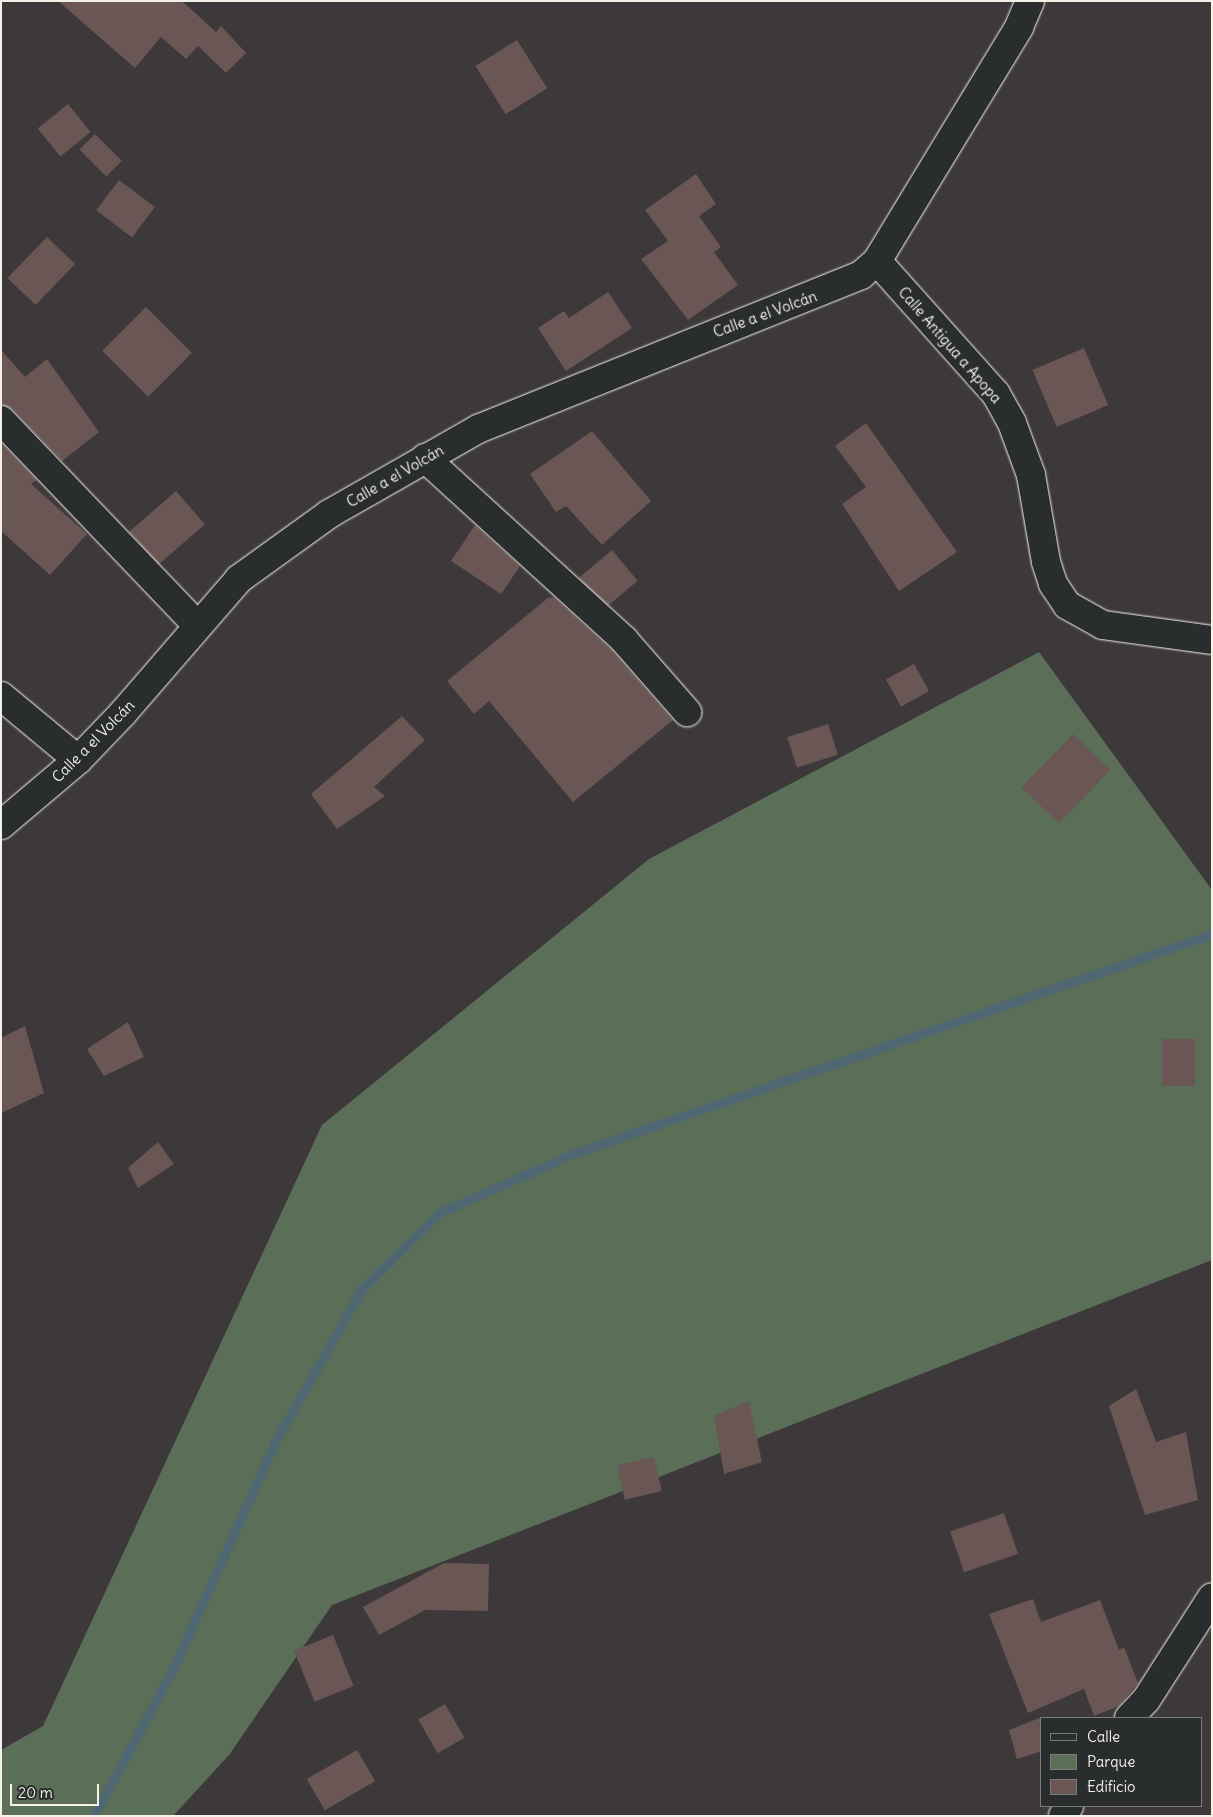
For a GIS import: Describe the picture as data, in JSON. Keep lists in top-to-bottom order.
{
  "streets": {
    "street": ["Calle a el Volcán", "Calle Antigua a Apopa"]
  },
  "crossings": [
    ["Calle a el Volcán", "Calle Antigua a Apopa"]
  ],
  "legend": ["Calle", "Parque", "Edificio"],
  "scale_bar": "20 m"
}
